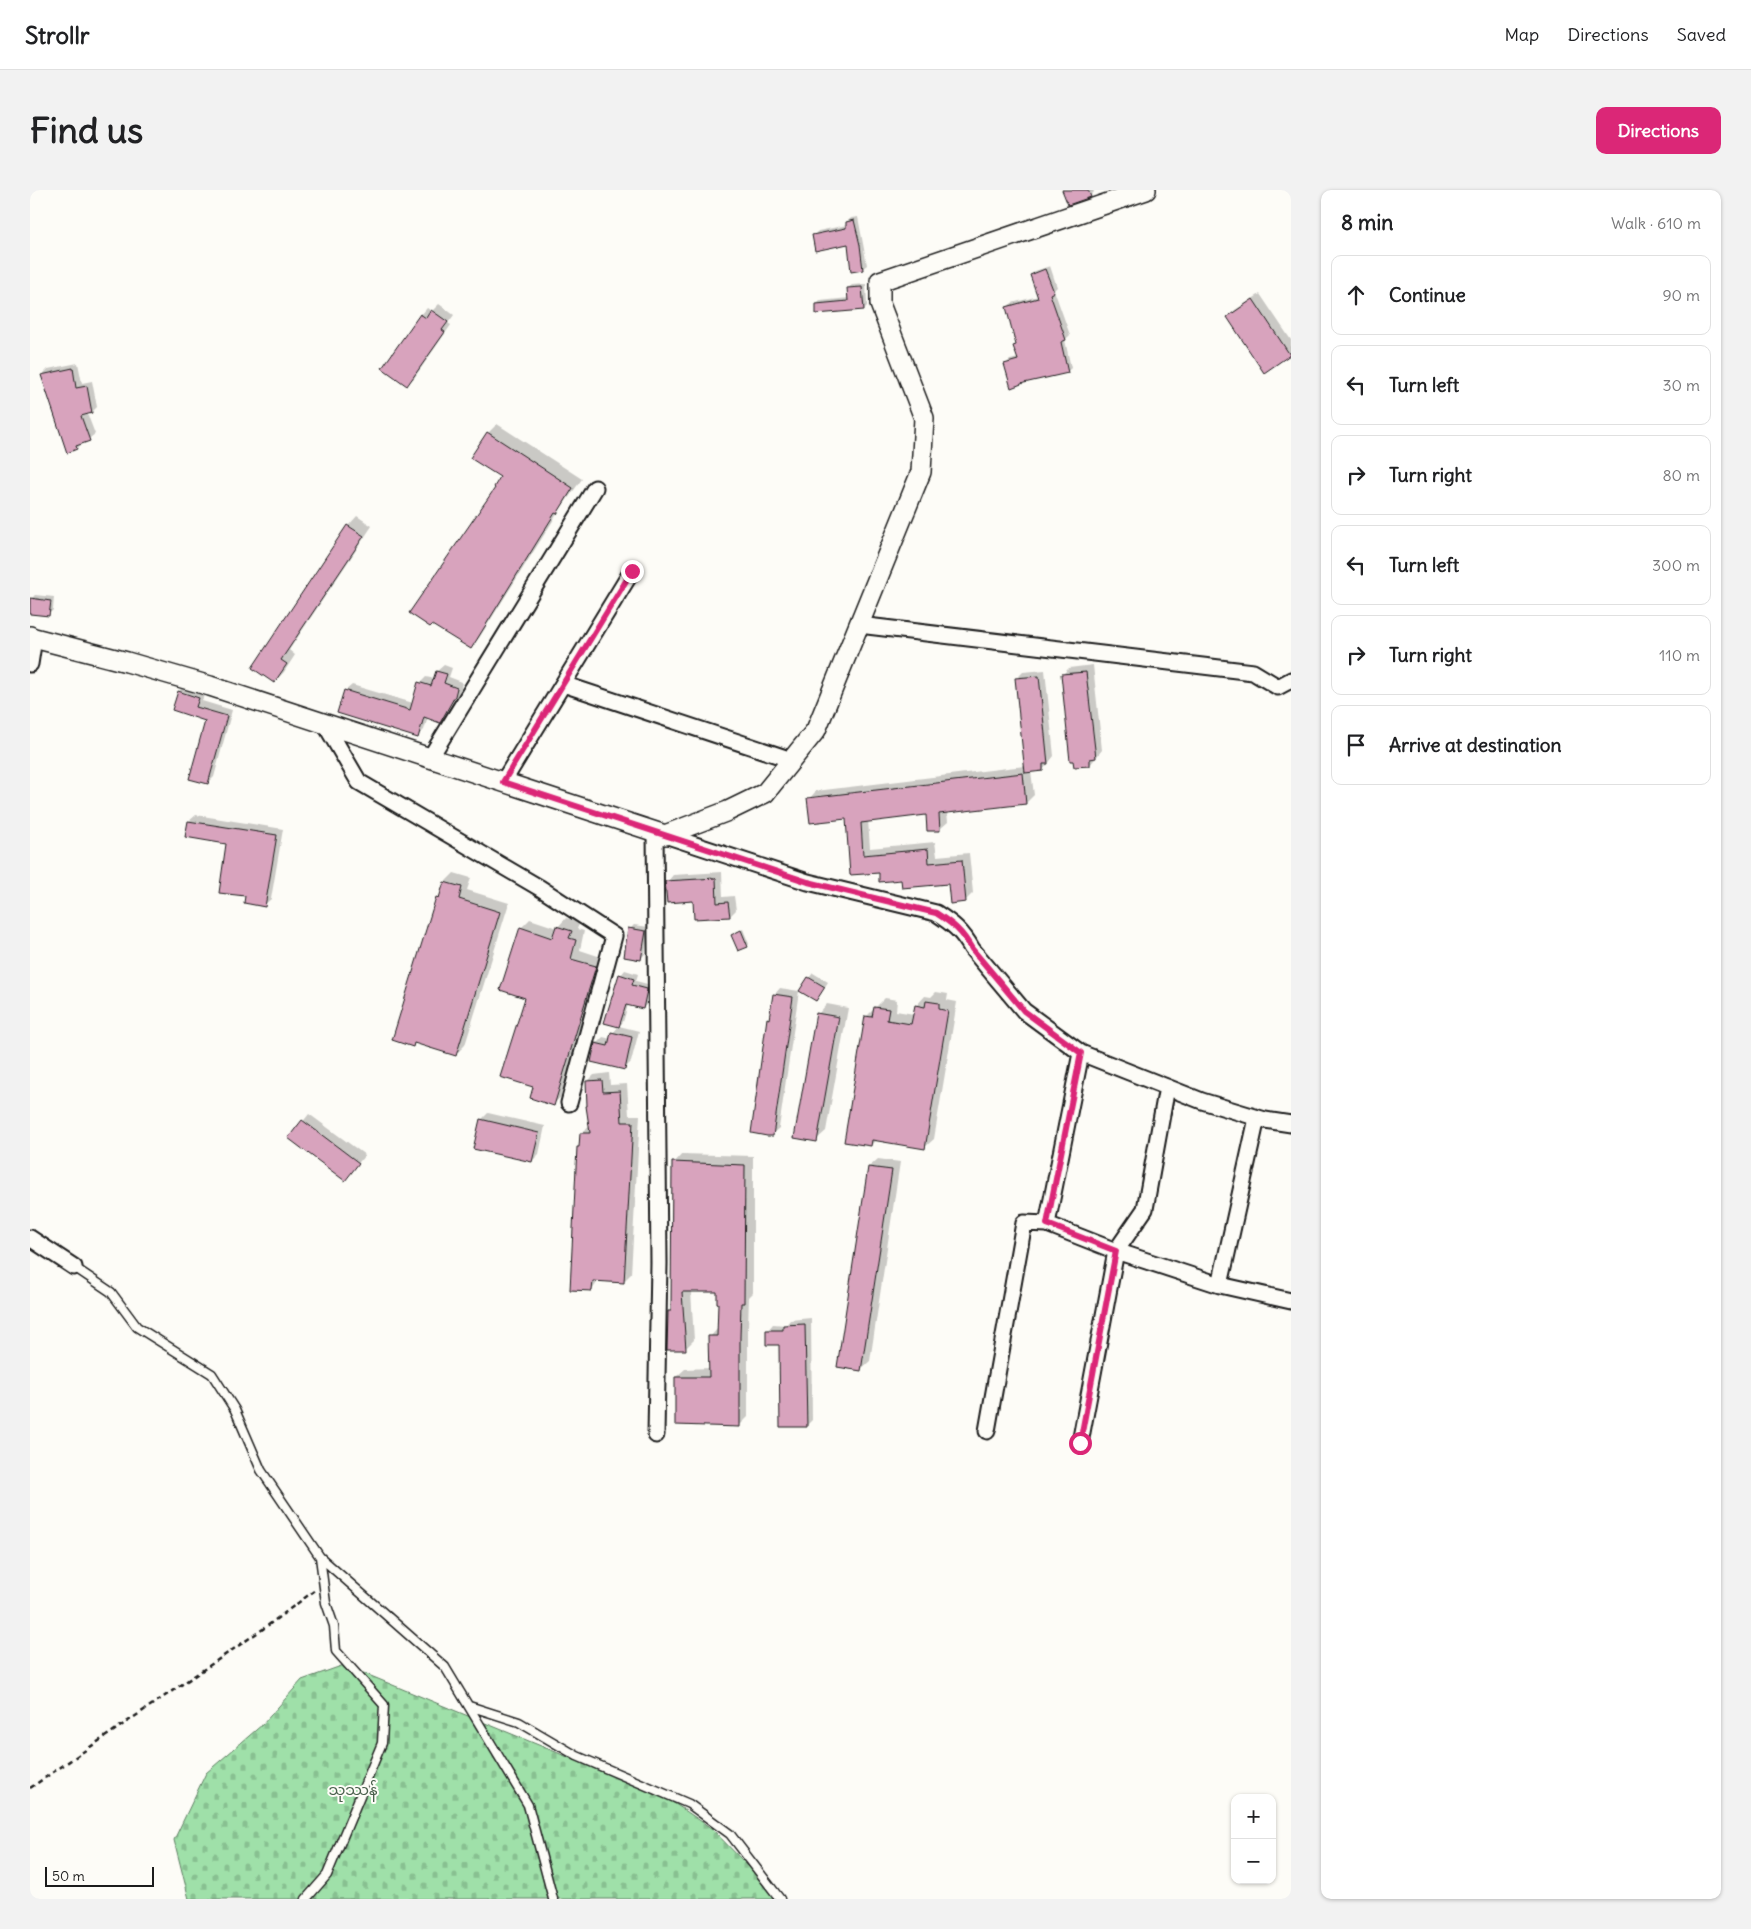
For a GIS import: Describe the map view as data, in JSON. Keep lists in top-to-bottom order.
{
  "parks": ["သုဿန်"],
  "scale_bar": "50 m",
  "page": {
    "header": "Strollr",
    "nav": ["Map", "Directions", "Saved"],
    "buttons": "Directions",
    "title": "Find us",
    "heading": ["8 min", "Walk · 610 m"],
    "list": [
      ["Continue", "90 m"],
      ["Turn left", "30 m"],
      ["Turn right", "80 m"],
      ["Turn left", "300 m"],
      ["Turn right", "110 m"],
      "Arrive at destination"
    ],
    "map_buttons": ["+", "−"],
    "scale": "50 m"
  }
}
